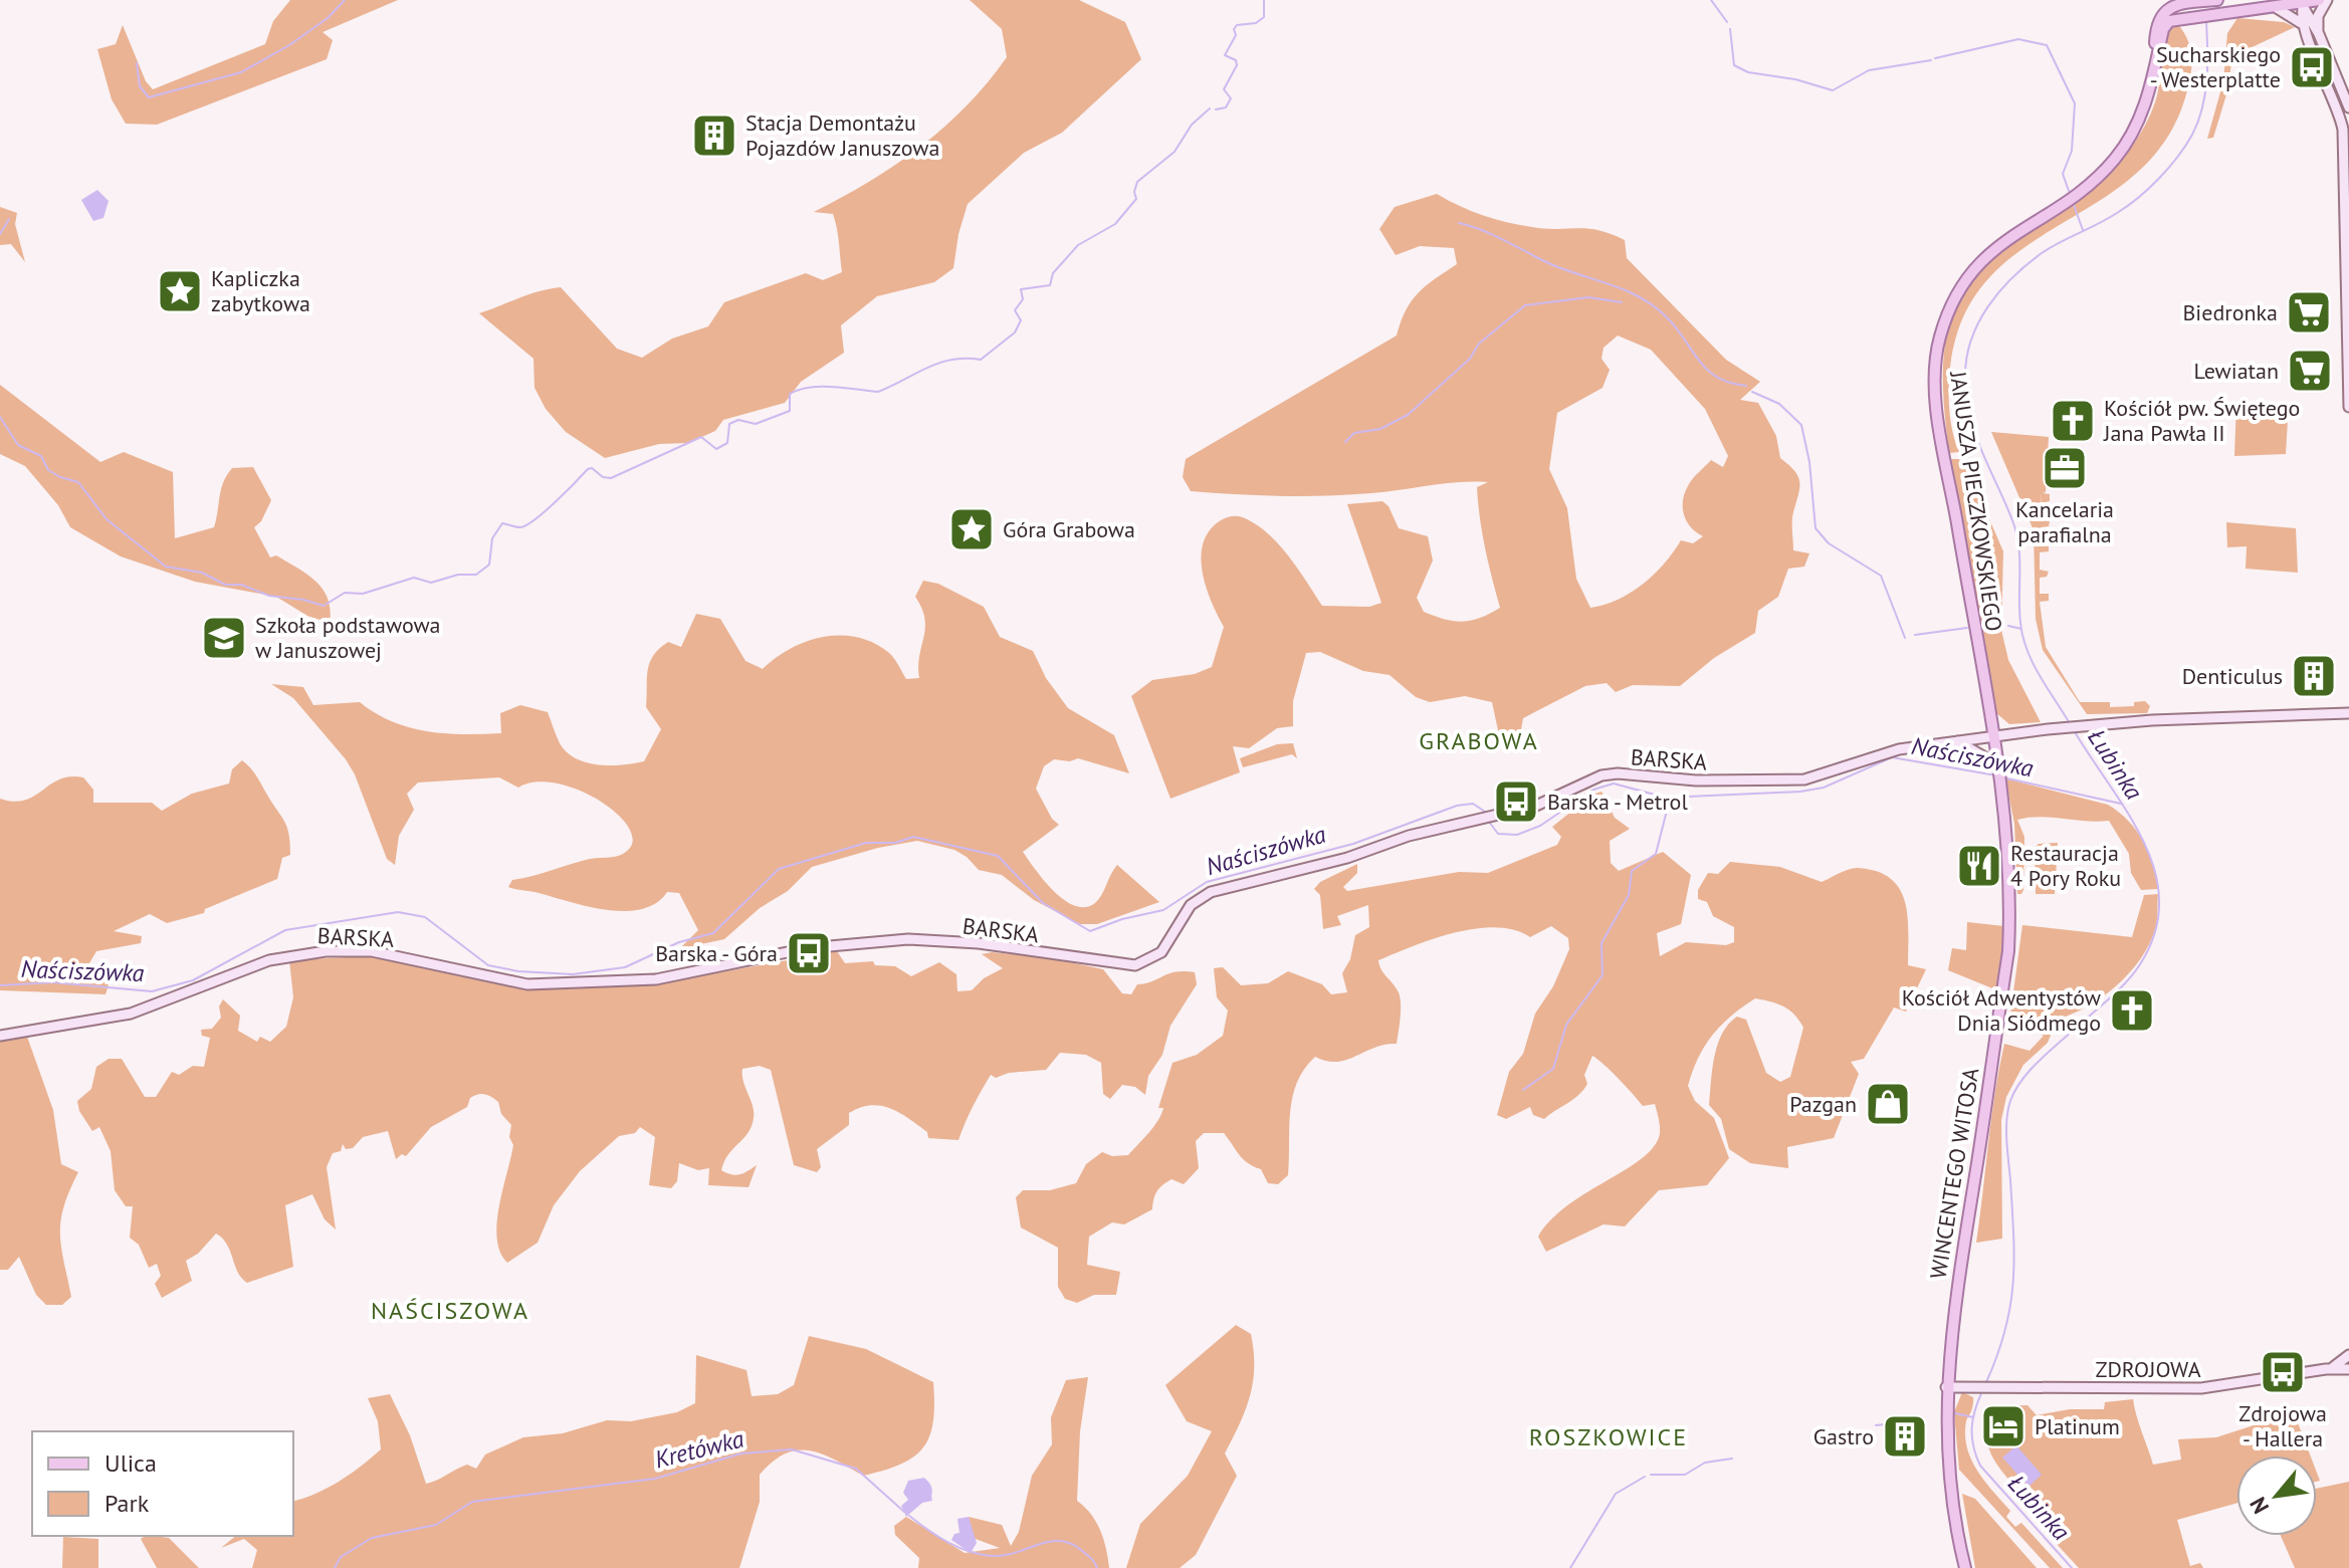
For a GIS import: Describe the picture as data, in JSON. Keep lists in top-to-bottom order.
{
  "streets": {
    "main road": ["JANUSZA PIECZKOWSKIEGO", "WINCENTEGO WITOSA"],
    "street": ["BARSKA", "ZDROJOWA"]
  },
  "crossings": [
    ["JANUSZA PIECZKOWSKIEGO", "BARSKA"],
    ["JANUSZA PIECZKOWSKIEGO", "WINCENTEGO WITOSA"],
    ["BARSKA", "WINCENTEGO WITOSA"],
    ["WINCENTEGO WITOSA", "ZDROJOWA"]
  ],
  "districts": ["GRABOWA", "NAŚCISZOWA", "ROSZKOWICE"],
  "water": ["Naściszówka", "Łubinka", "Kretówka"],
  "places": {
    "bus stop": [
      "Sucharskiego - Westerplatte",
      "Barska - Metrol",
      "Barska - Góra",
      "Zdrojowa - Hallera"
    ],
    "building": ["Stacja Demontażu Pojazdów Januszowa", "Denticulus", "Gastro"],
    "place": ["Kapliczka zabytkowa", "Góra Grabowa"],
    "supermarket": ["Biedronka", "Lewiatan"],
    "church": ["Kościół pw. Świętego Jana Pawła II", "Kościół Adwentystów Dnia Siódmego"],
    "office": ["Kancelaria parafialna"],
    "school or university": ["Szkoła podstawowa w Januszowej"],
    "restaurant": ["Restauracja 4 Pory Roku"],
    "shop": ["Pazgan"],
    "hotel": ["Platinum"]
  },
  "legend": ["Ulica", "Park"],
  "north": "bottom left"
}
